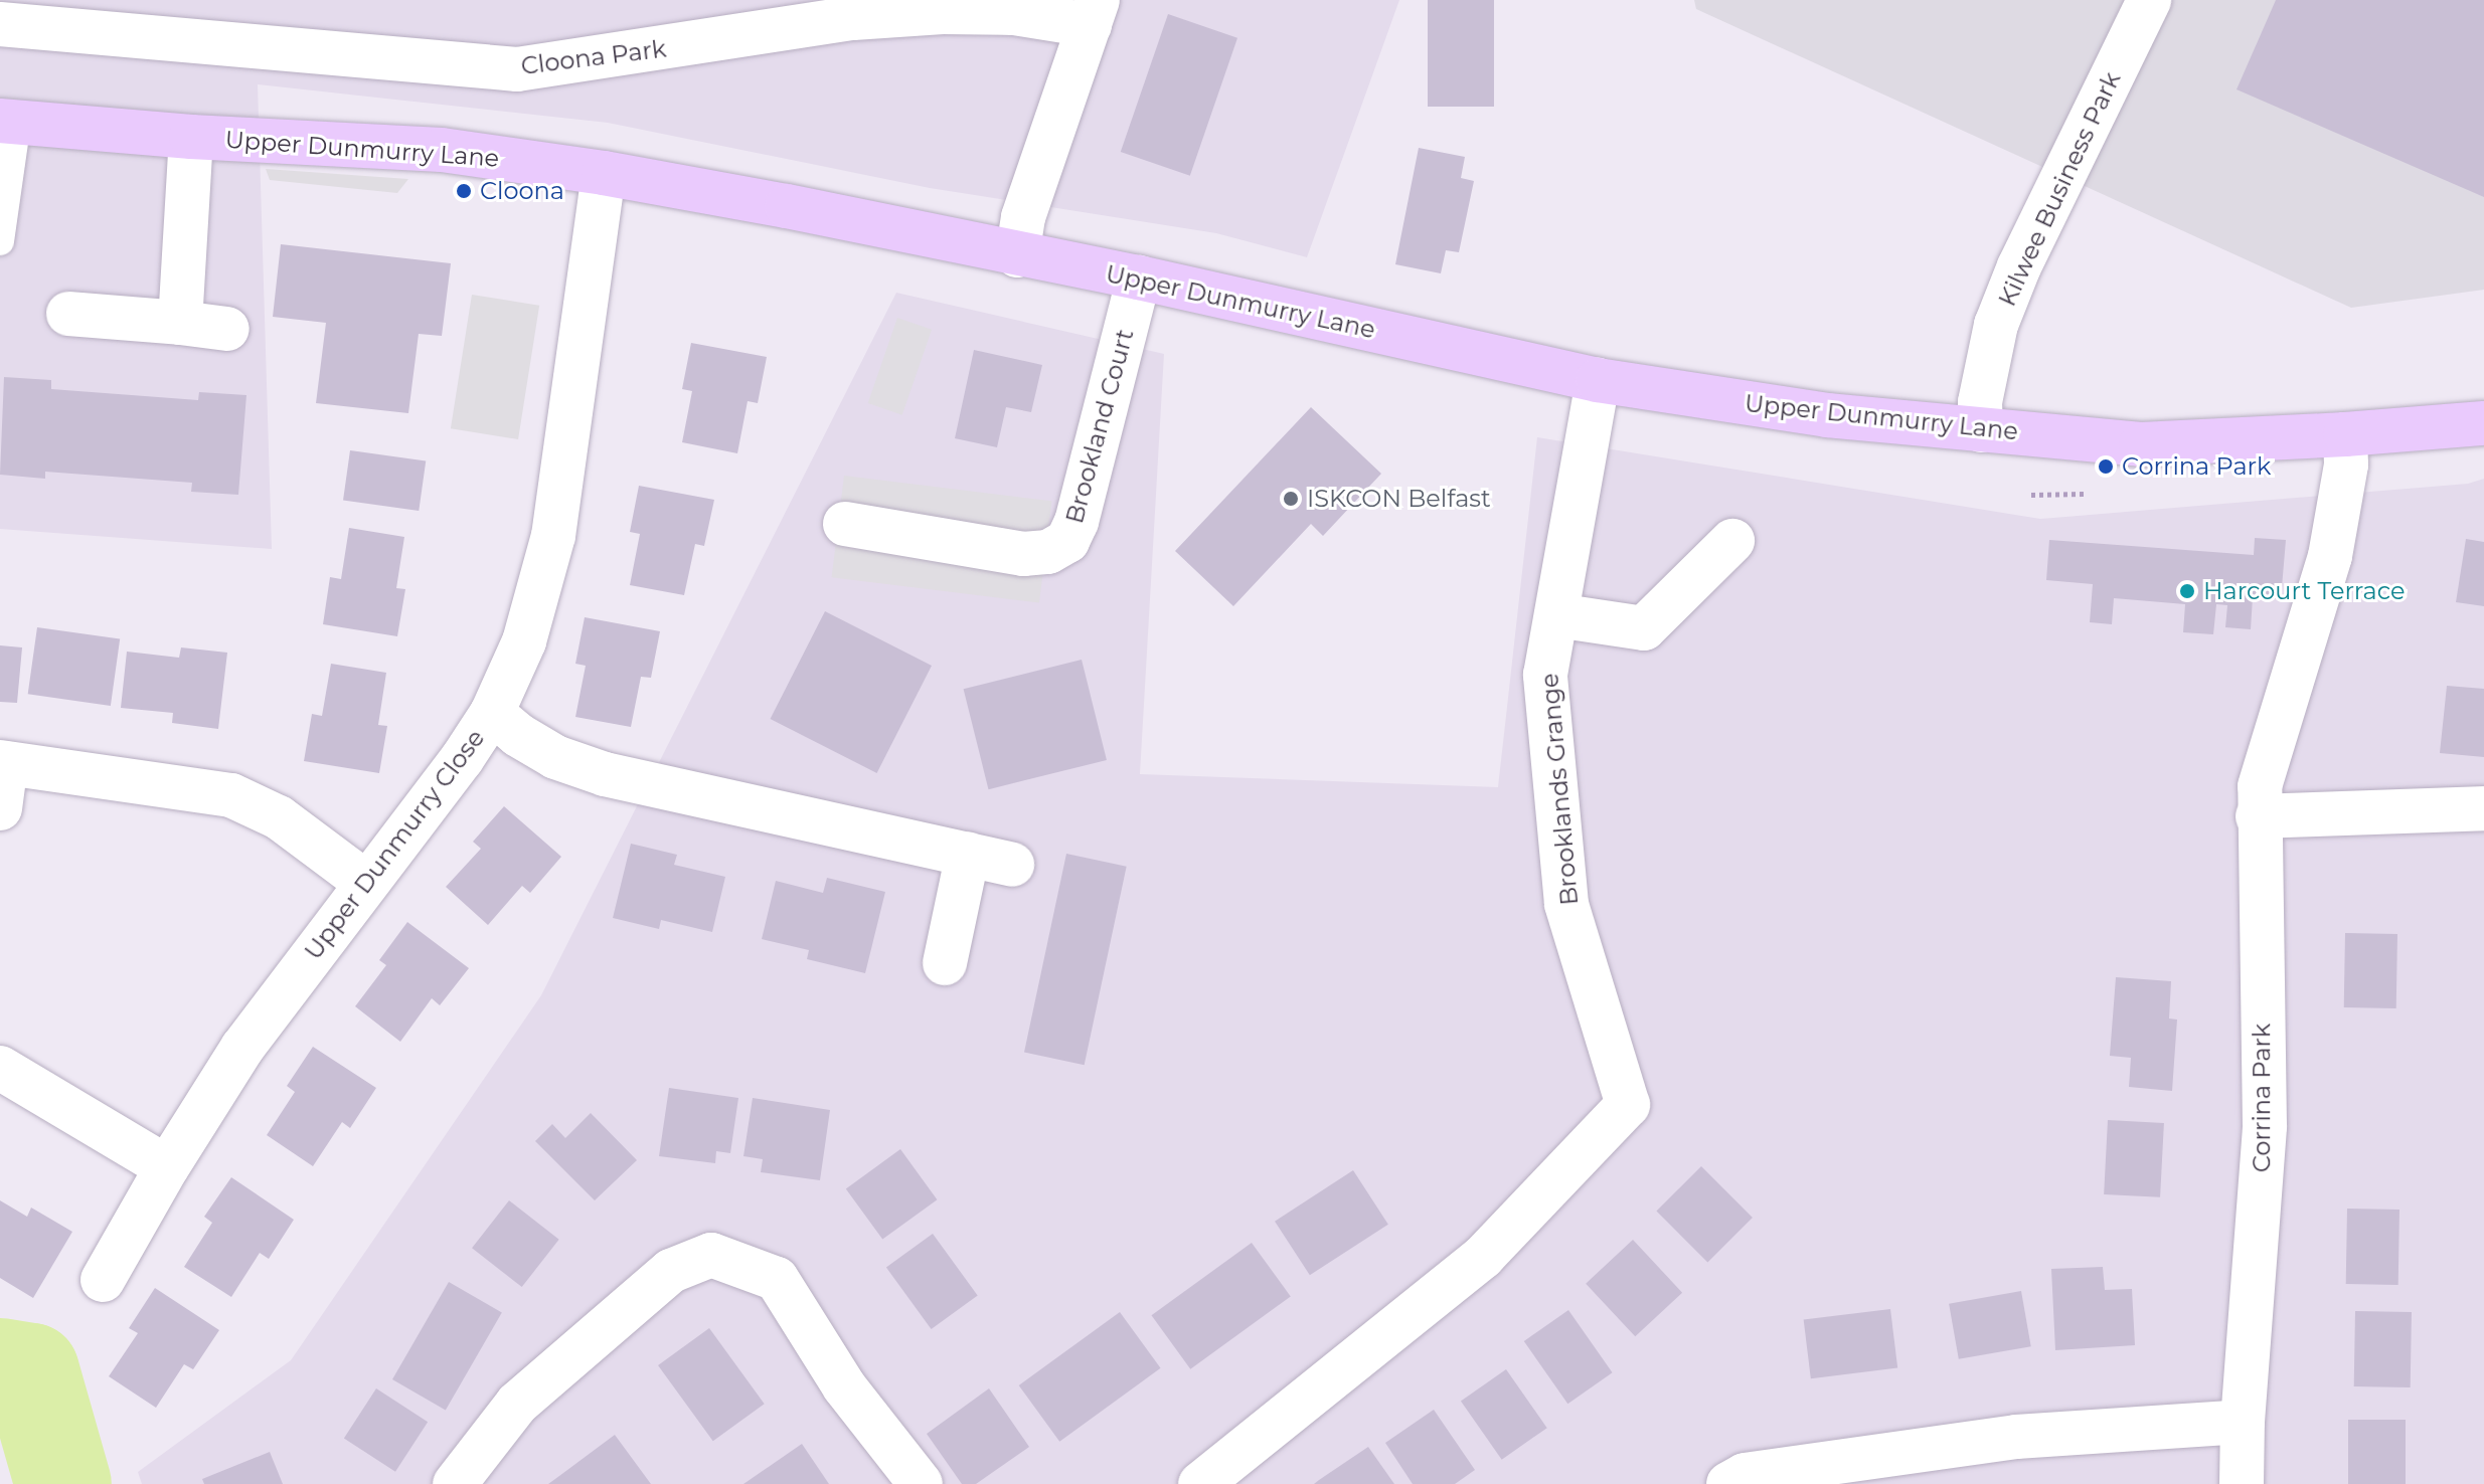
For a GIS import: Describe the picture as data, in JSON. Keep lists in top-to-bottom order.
{
  "streets": {
    "street": [
      "Cloona Park",
      "Upper Dunmurry Lane",
      "Kilwee Business Park",
      "Brookland Court",
      "Brooklands Grange",
      "Upper Dunmurry Close",
      "Corrina Park"
    ]
  },
  "crossings": [
    ["Cloona Park", "Upper Dunmurry Lane"],
    ["Upper Dunmurry Lane", "Kilwee Business Park"],
    ["Upper Dunmurry Lane", "Brookland Court"],
    ["Upper Dunmurry Lane", "Brooklands Grange"],
    ["Upper Dunmurry Lane", "Upper Dunmurry Close"],
    ["Upper Dunmurry Lane", "Corrina Park"]
  ],
  "places": [
    "Cloona",
    "Corrina Park",
    "ISKCON Belfast",
    "Harcourt Terrace"
  ]
}
